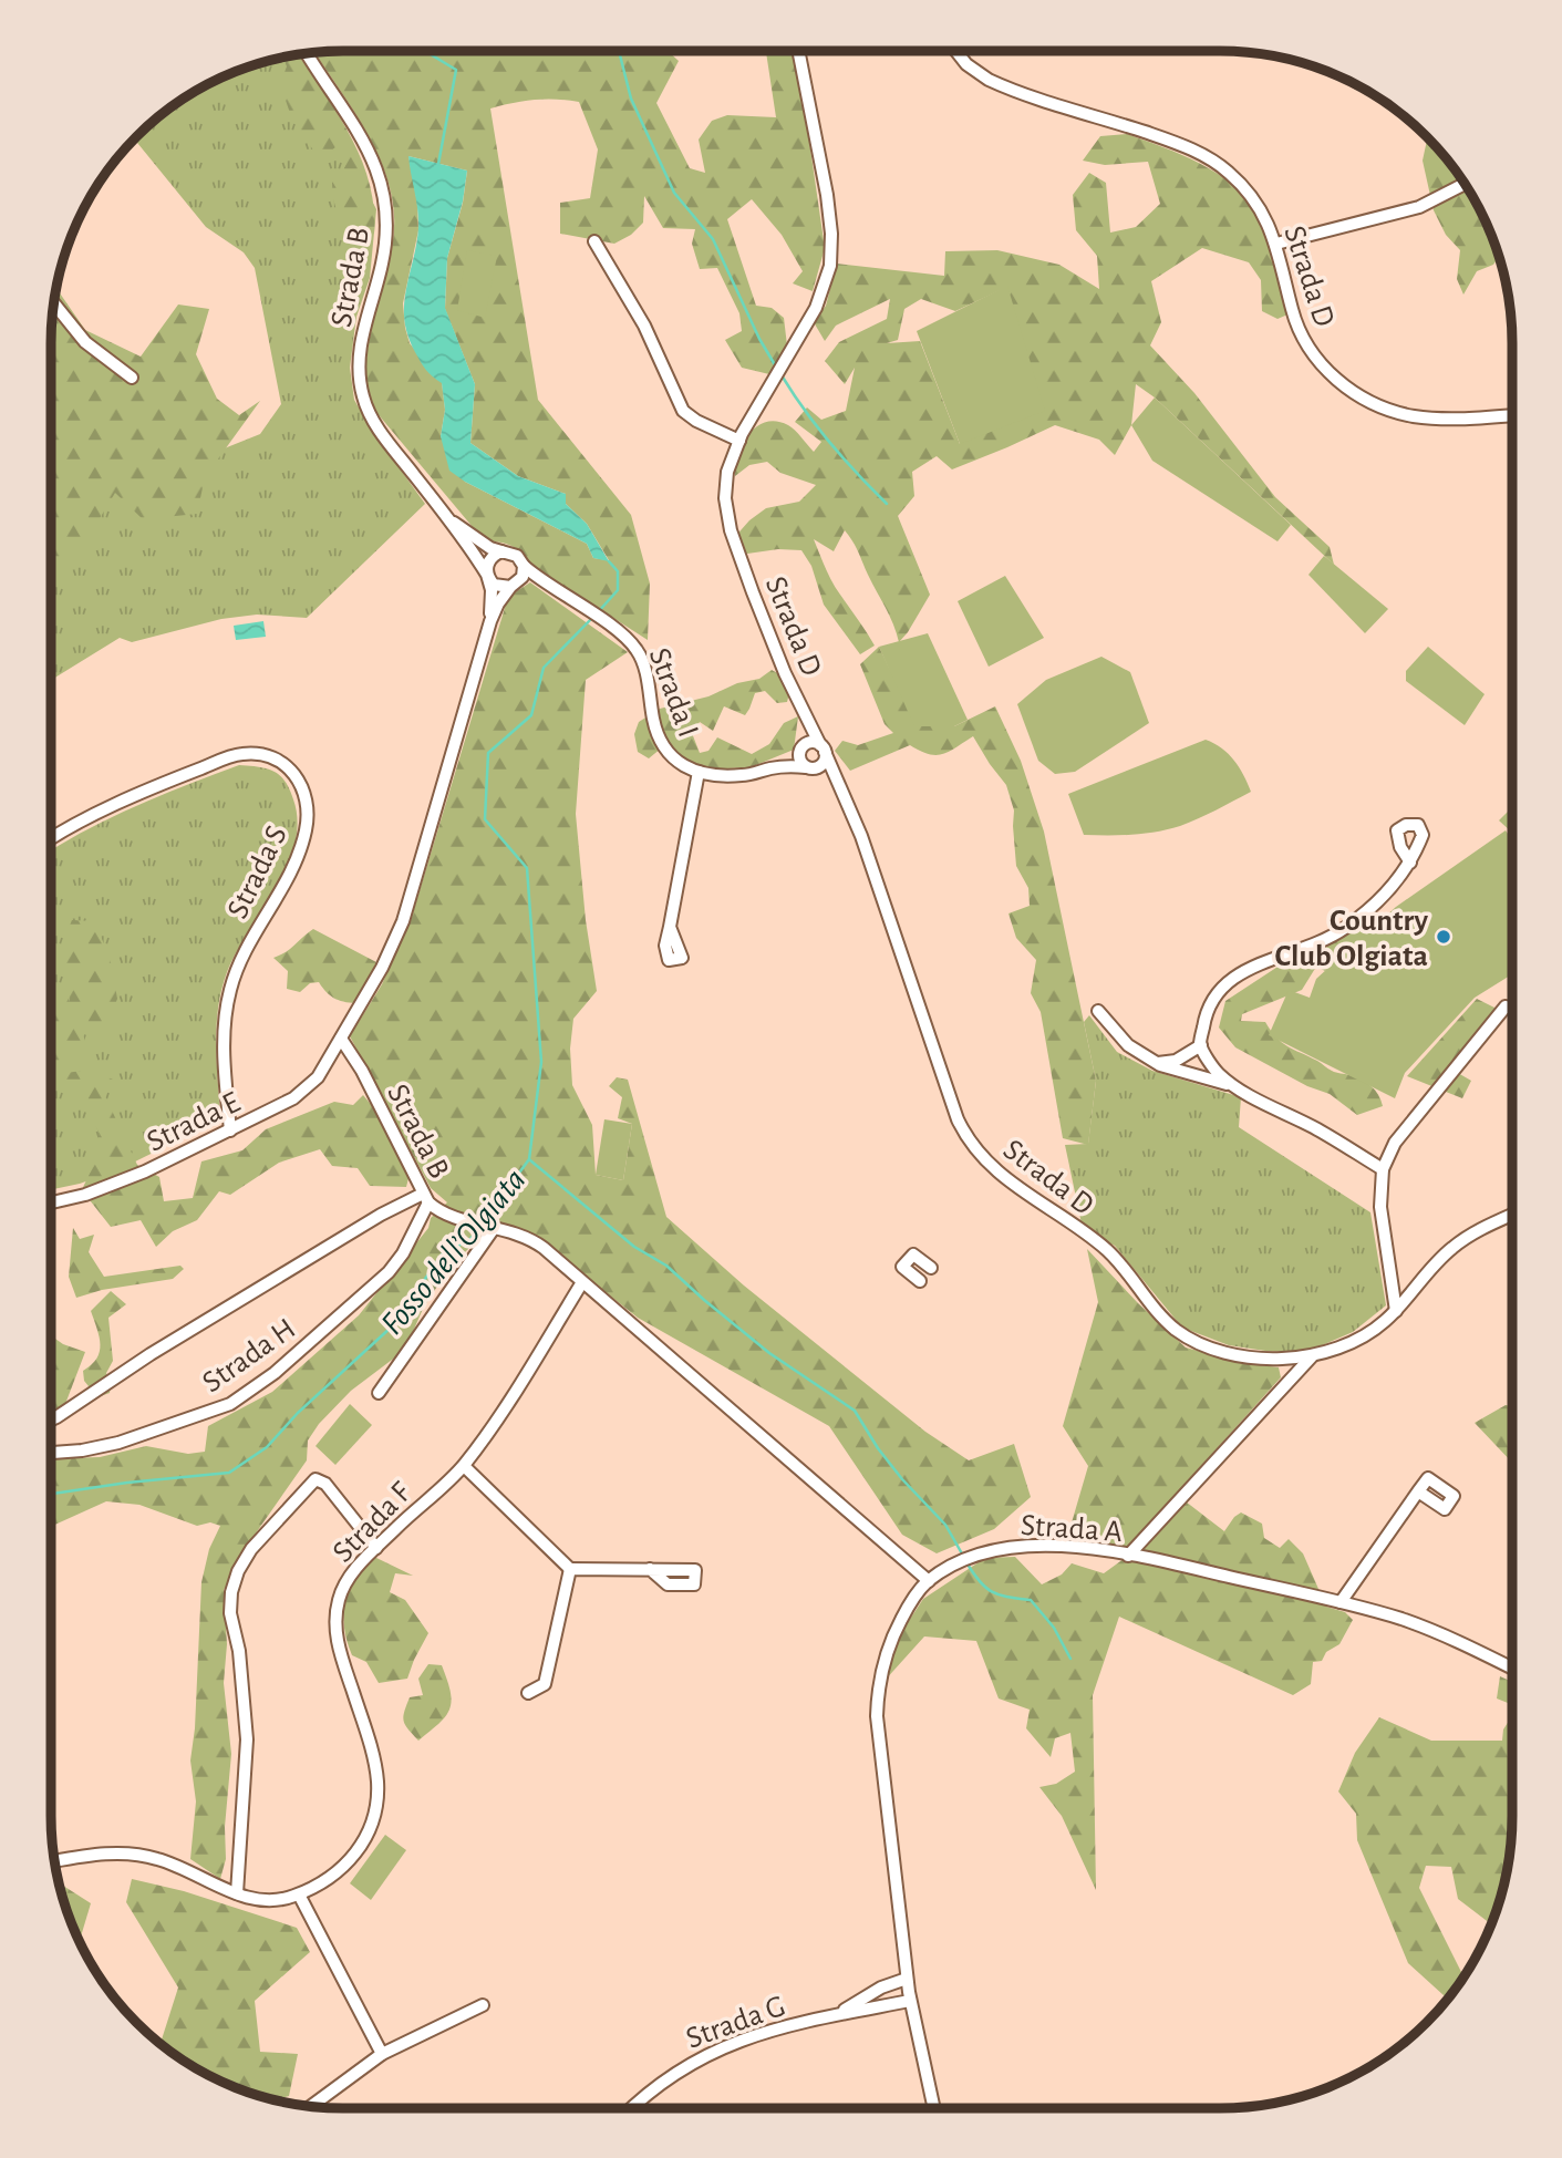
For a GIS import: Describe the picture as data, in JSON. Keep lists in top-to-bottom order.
{
  "streets": {
    "street": [
      "Strada D",
      "Strada B",
      "Strada I",
      "Strada S",
      "Strada E",
      "Strada H",
      "Strada F",
      "Strada A",
      "Strada G"
    ]
  },
  "crossings": [
    ["Strada D", "Strada I"],
    ["Strada D", "Strada A"],
    ["Strada B", "Strada I"],
    ["Strada B", "Strada E"],
    ["Strada B", "Strada H"],
    ["Strada B", "Strada F"],
    ["Strada B", "Strada A"],
    ["Strada S", "Strada E"],
    ["Strada A", "Strada G"]
  ],
  "water": ["Fosso dell’Olgiata"],
  "places": ["Country Club Olgiata"]
}
